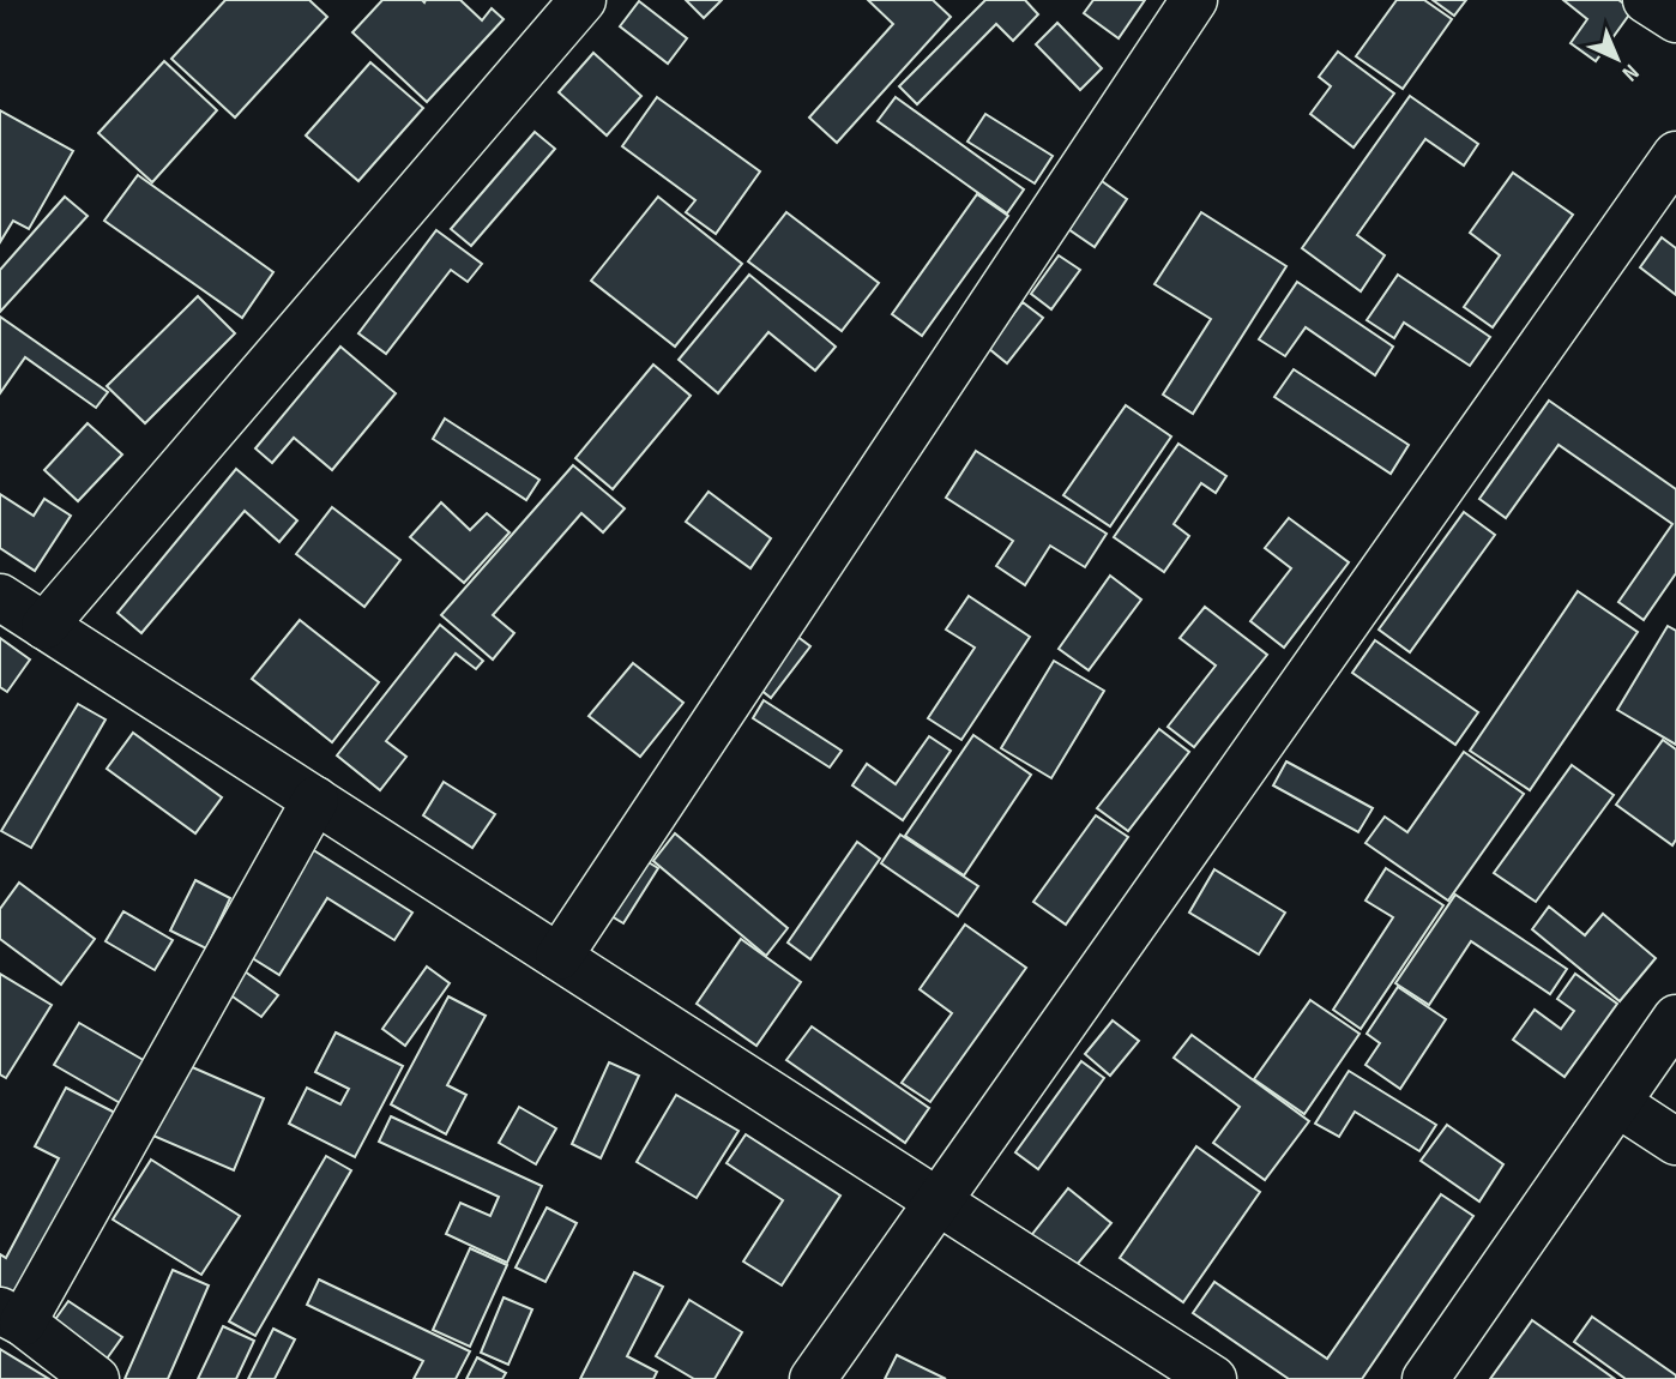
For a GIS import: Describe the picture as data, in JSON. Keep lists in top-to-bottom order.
{
  "north": "bottom right"
}
